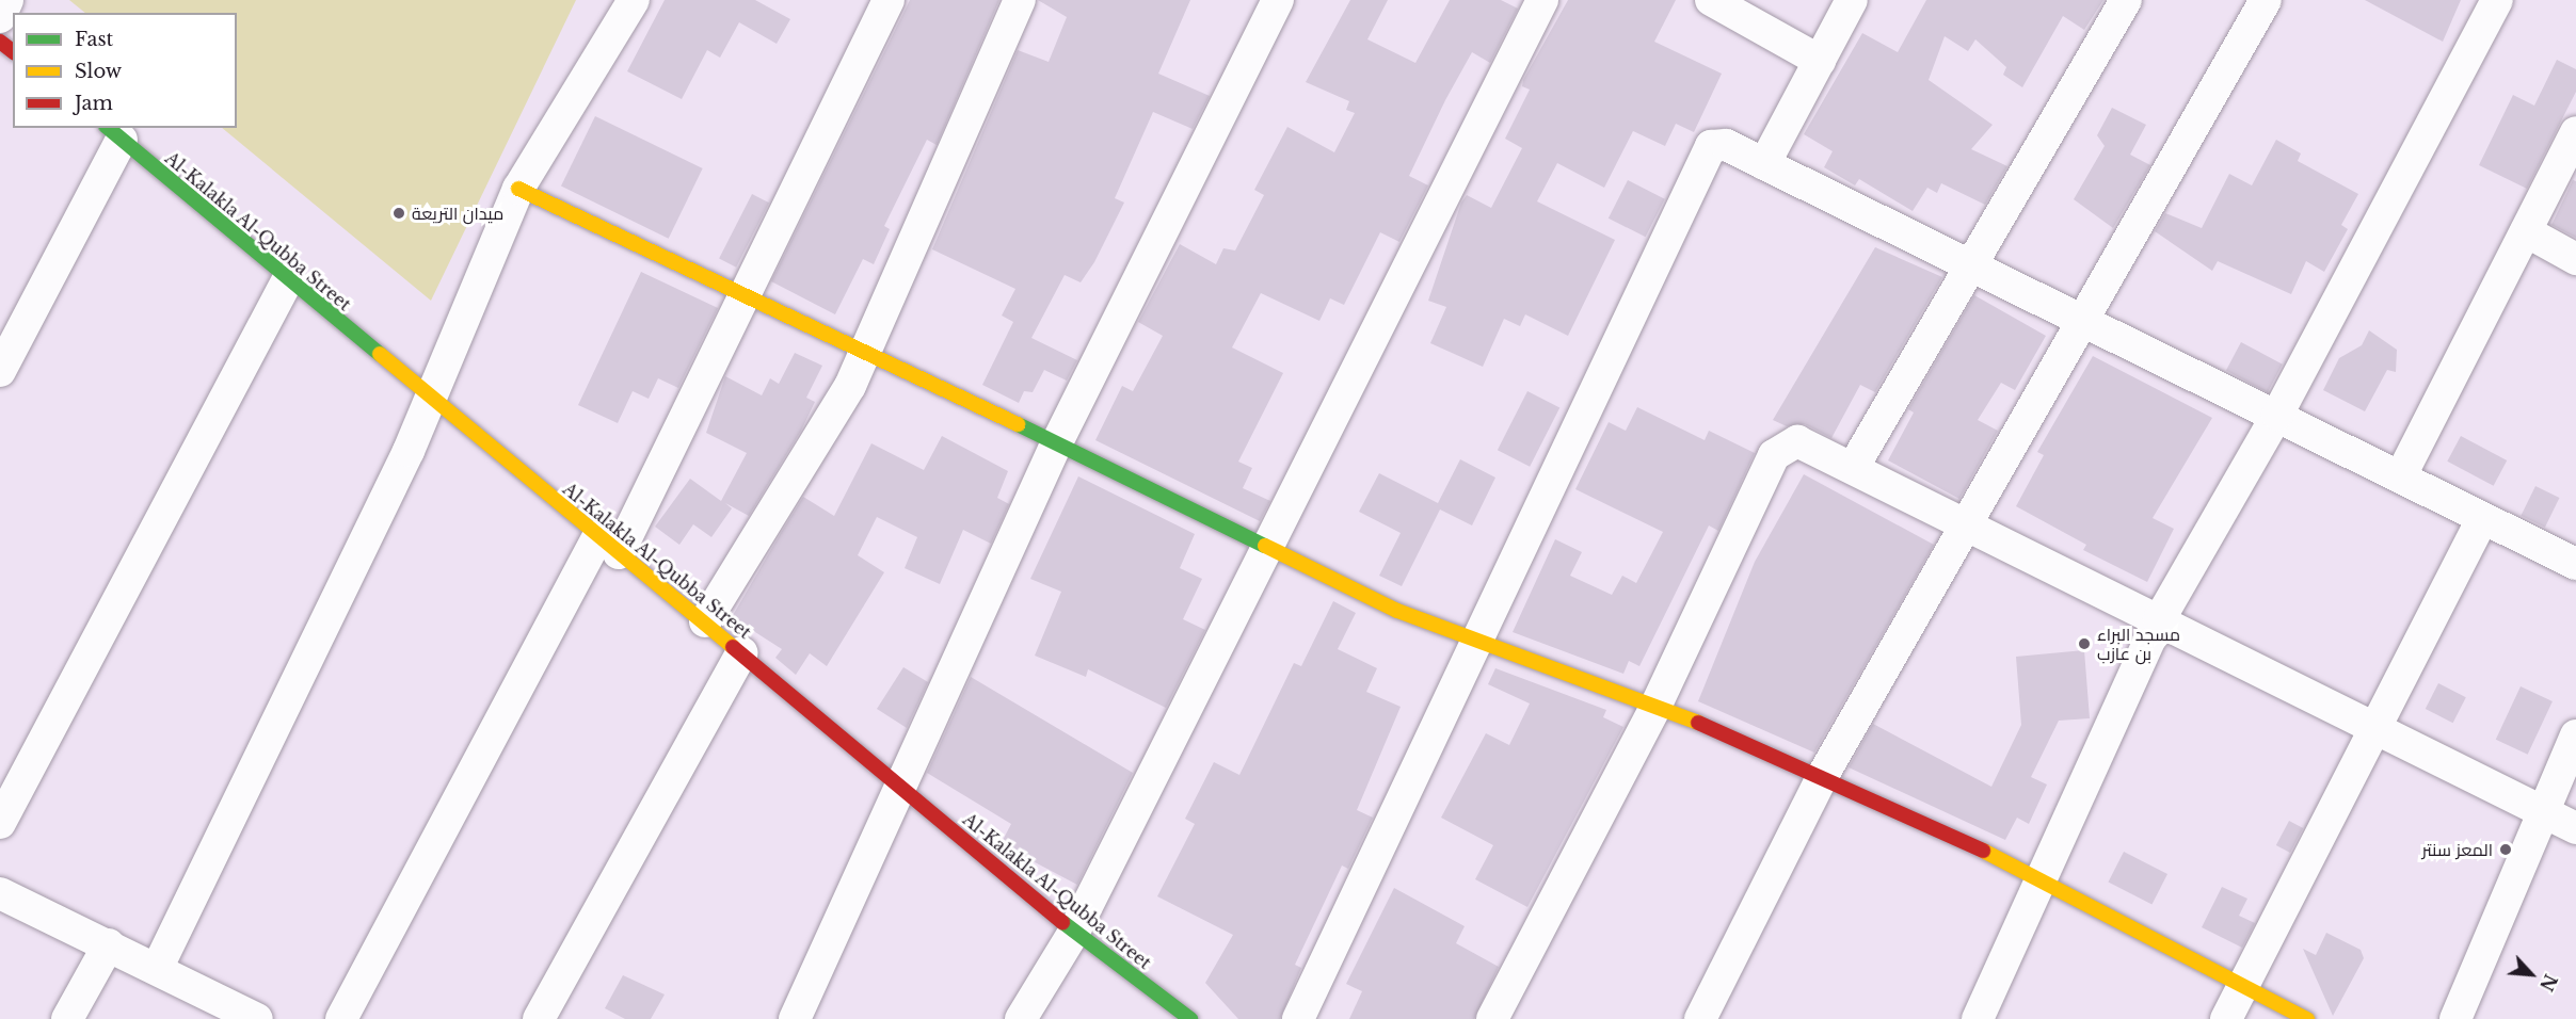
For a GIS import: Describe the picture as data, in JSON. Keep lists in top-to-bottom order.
{
  "streets": {
    "street": ["Al-Kalakla Al-Qubba Street"]
  },
  "places": ["ميدان التريعة", "مسجد البراء بن عازب", "المعز سنتر"],
  "legend": ["Fast", "Slow", "Jam"],
  "north": "bottom right"
}
